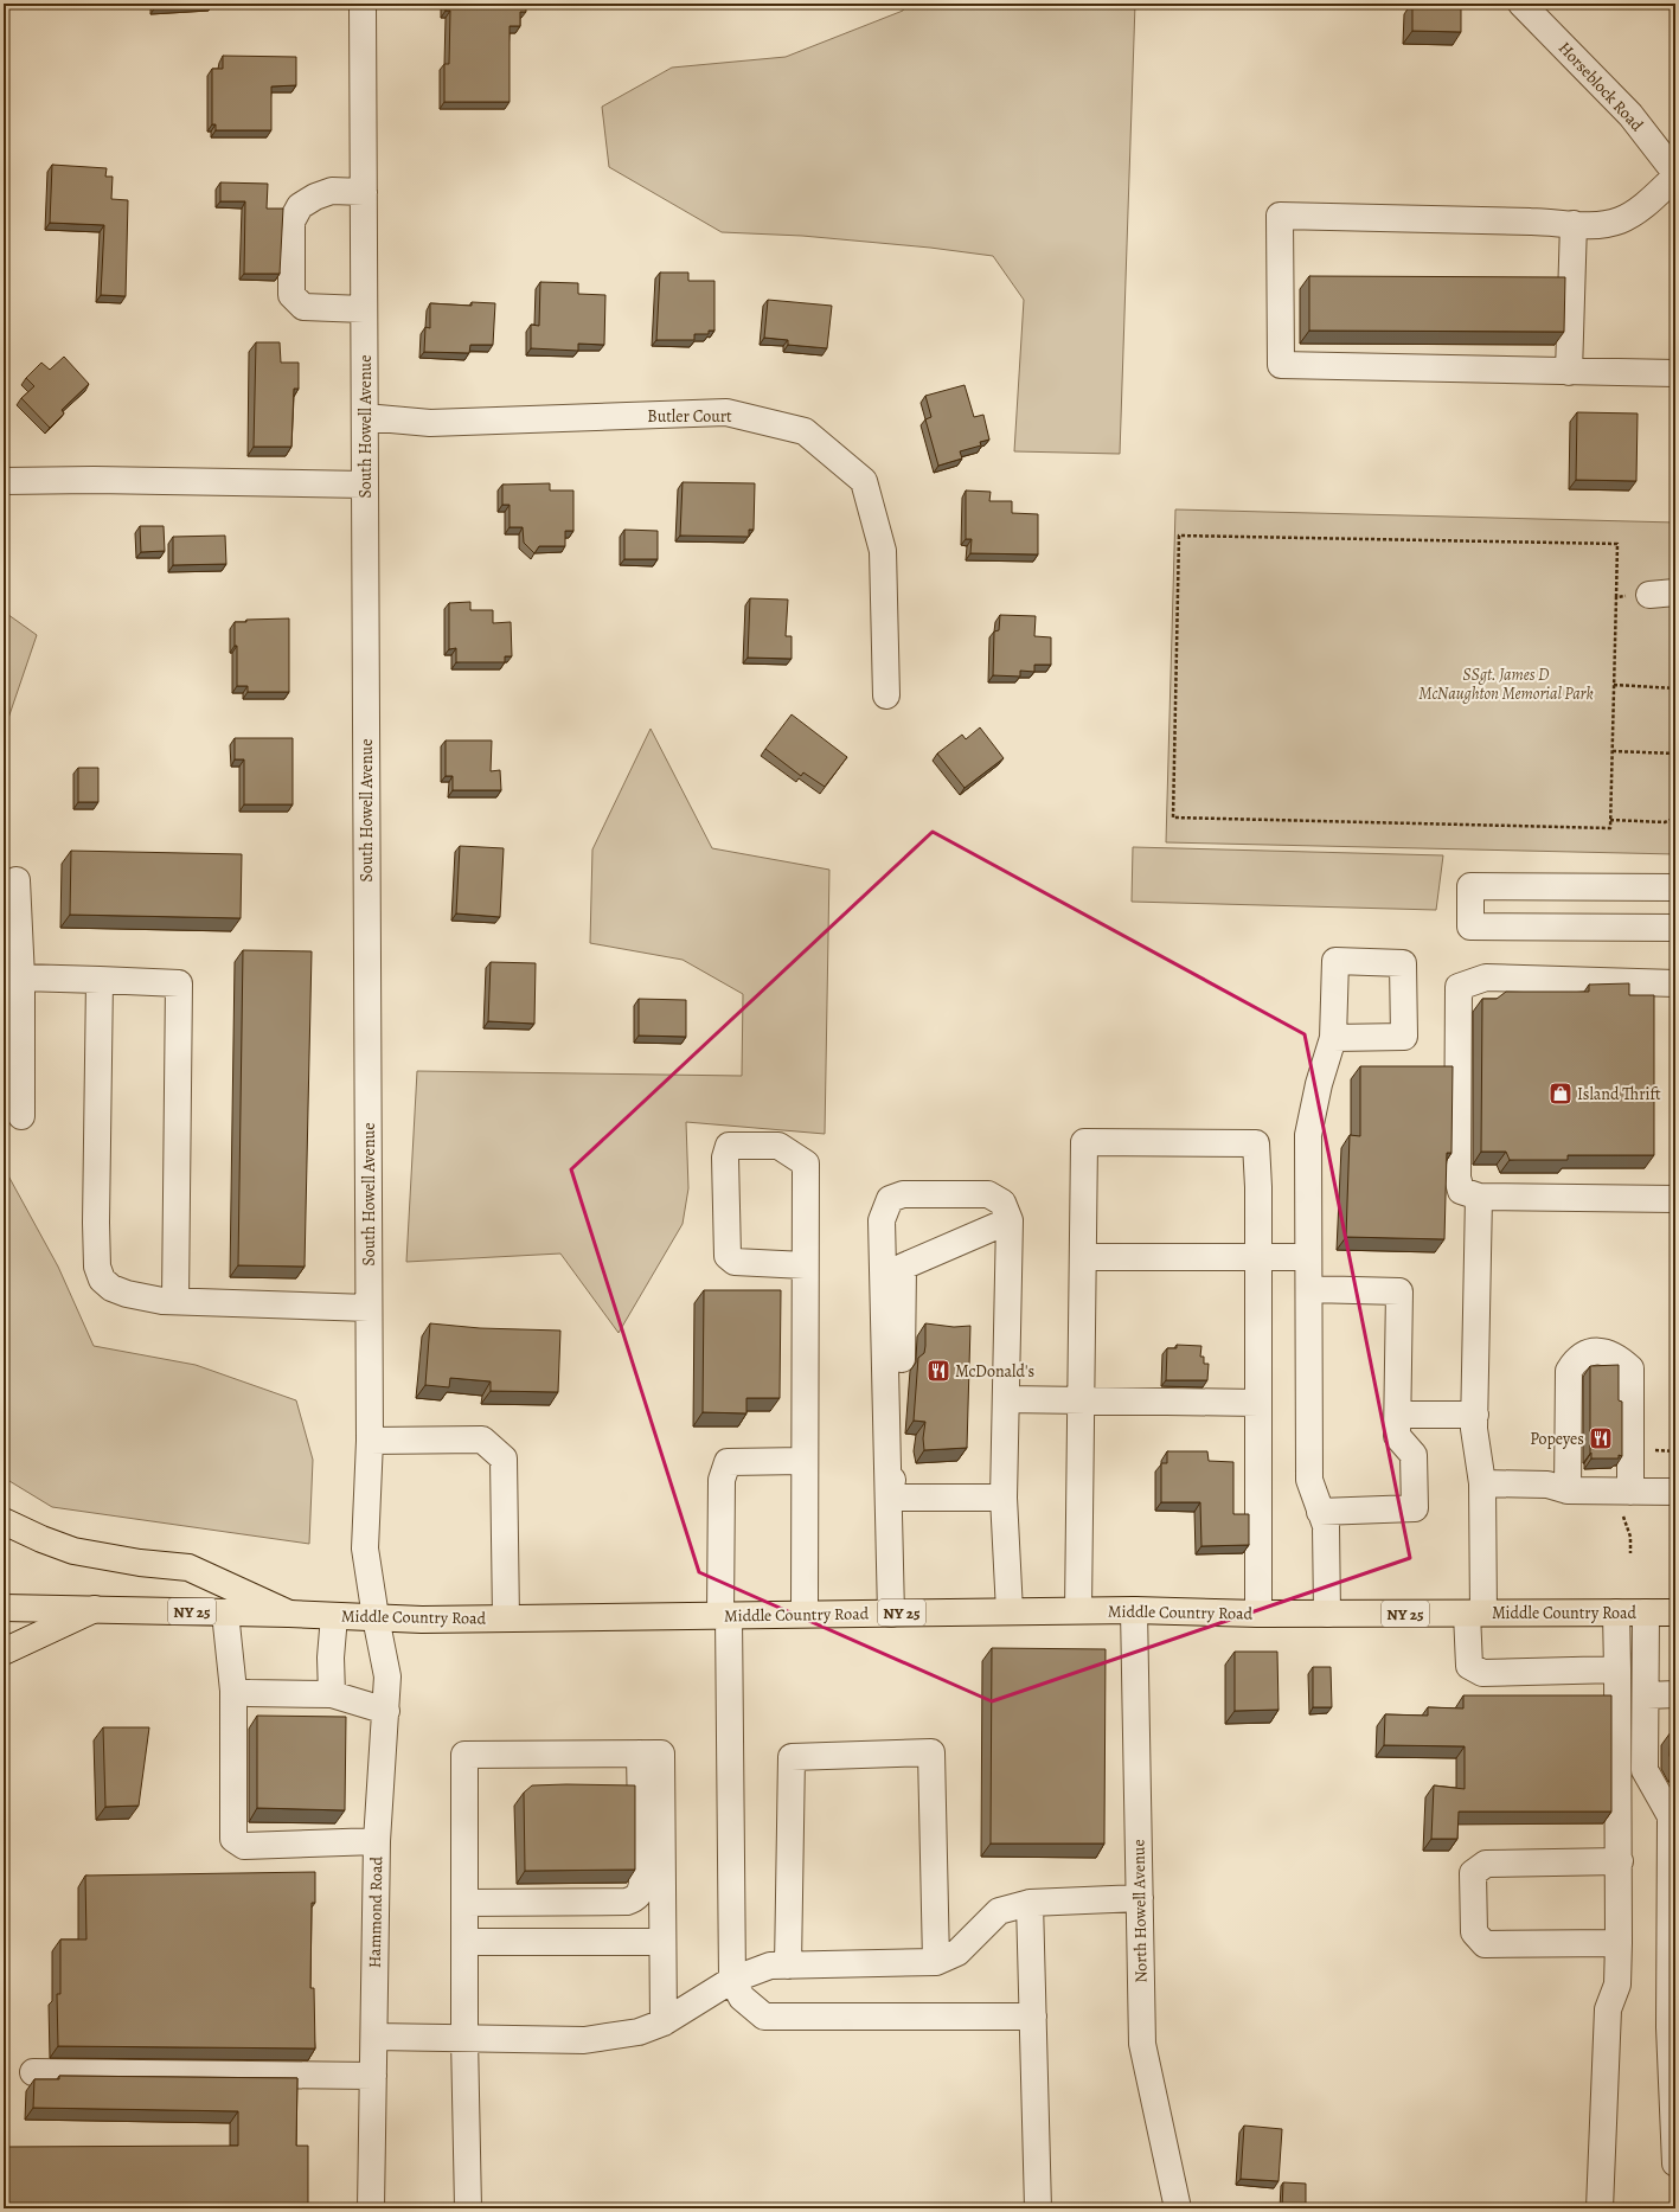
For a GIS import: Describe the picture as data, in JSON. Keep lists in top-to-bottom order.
{
  "streets": {
    "main road": ["NY 25", "Middle Country Road"],
    "street": [
      "Horseblock Road",
      "Butler Court",
      "South Howell Avenue",
      "North Howell Avenue",
      "Hammond Road"
    ]
  },
  "crossings": [
    ["Butler Court", "South Howell Avenue"],
    ["South Howell Avenue", "Middle Country Road"],
    ["South Howell Avenue", "Hammond Road"],
    ["Middle Country Road", "North Howell Avenue"],
    ["Middle Country Road", "Hammond Road"]
  ],
  "parks": ["SSgt. James D McNaughton Memorial Park"],
  "places": {
    "shop": ["Island Thrift"],
    "restaurant": ["McDonald's", "Popeyes"]
  }
}
